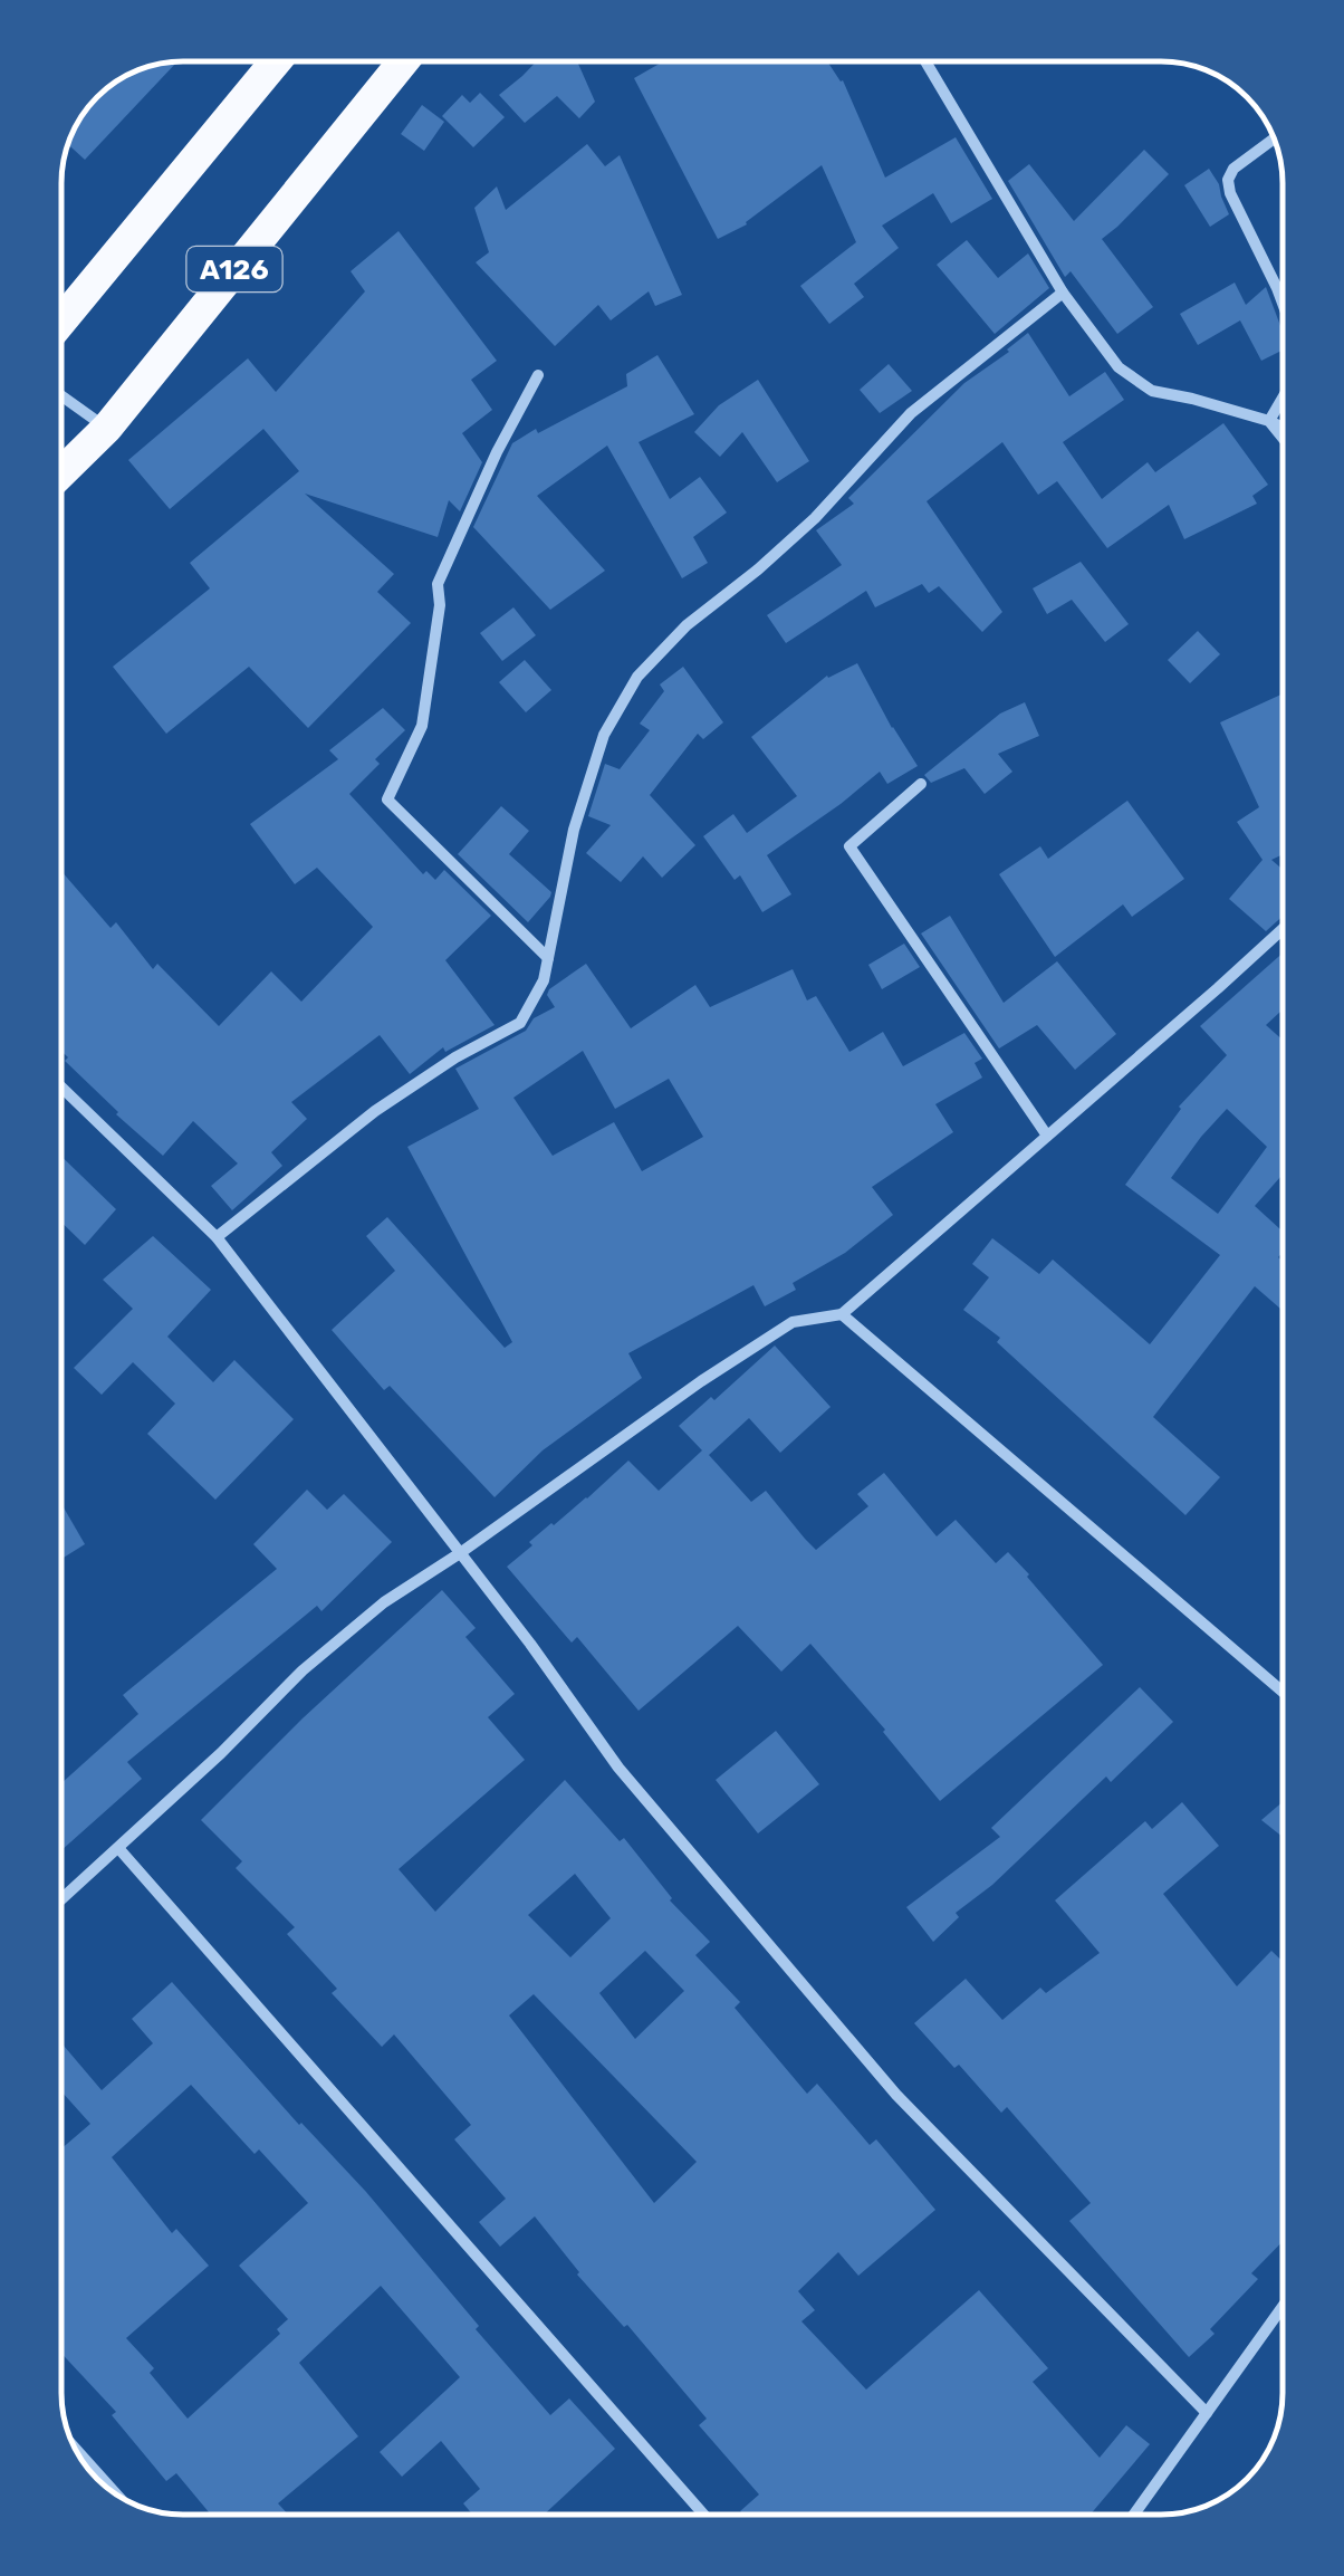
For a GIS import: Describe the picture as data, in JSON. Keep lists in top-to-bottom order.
{
  "streets": {
    "highway": ["A126"]
  }
}
